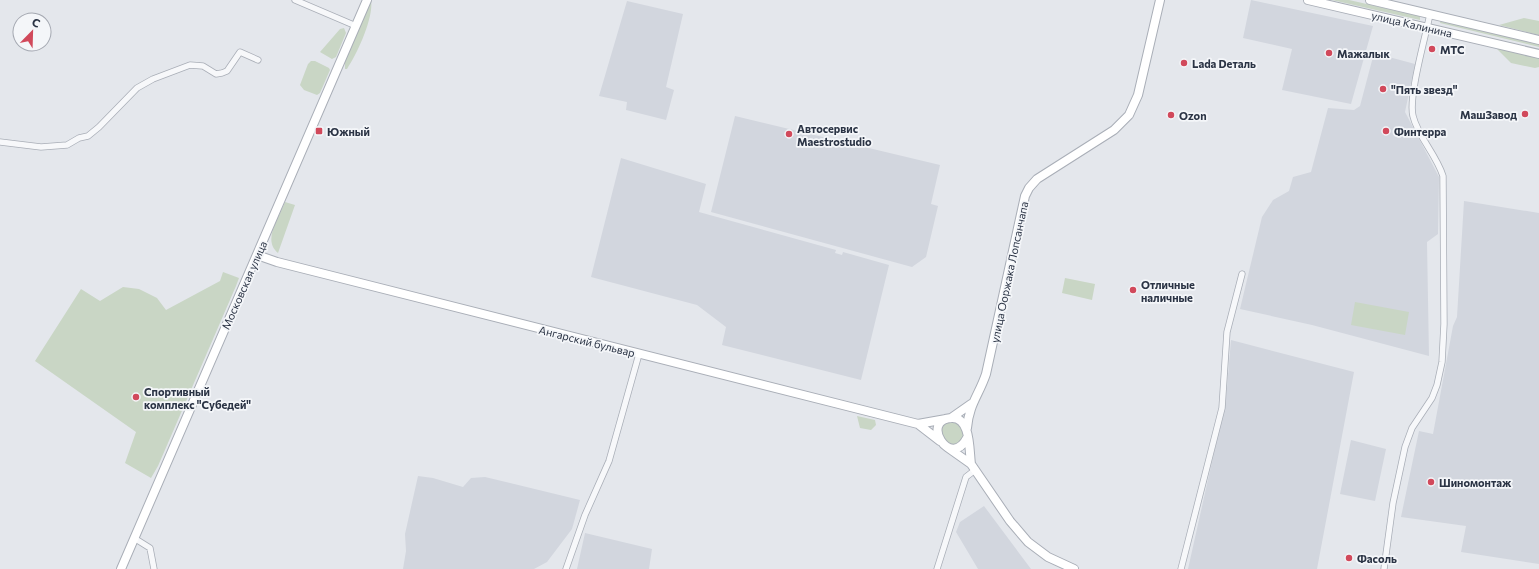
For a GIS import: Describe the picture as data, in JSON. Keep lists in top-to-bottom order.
{
  "streets": {
    "street": [
      "улица Калинина",
      "улица Ооржака Лопсанчапа",
      "Московская улица",
      "Ангарский бульвар"
    ]
  },
  "crossings": [
    ["улица Ооржака Лопсанчапа", "Ангарский бульвар"],
    ["Московская улица", "Ангарский бульвар"]
  ],
  "places": {
    "other": [
      "МТС",
      "Мажалык",
      "Lada Dеталь",
      "\"Пять звезд\"",
      "МашЗавод",
      "Ozon",
      "Финтерра",
      "Автосервис Maestrostudio",
      "Отличные наличные",
      "Спортивный комплекс \"Субедей\"",
      "Шиномонтаж",
      "Фасоль"
    ],
    "transit": ["Южный"]
  },
  "north": "top right"
}
